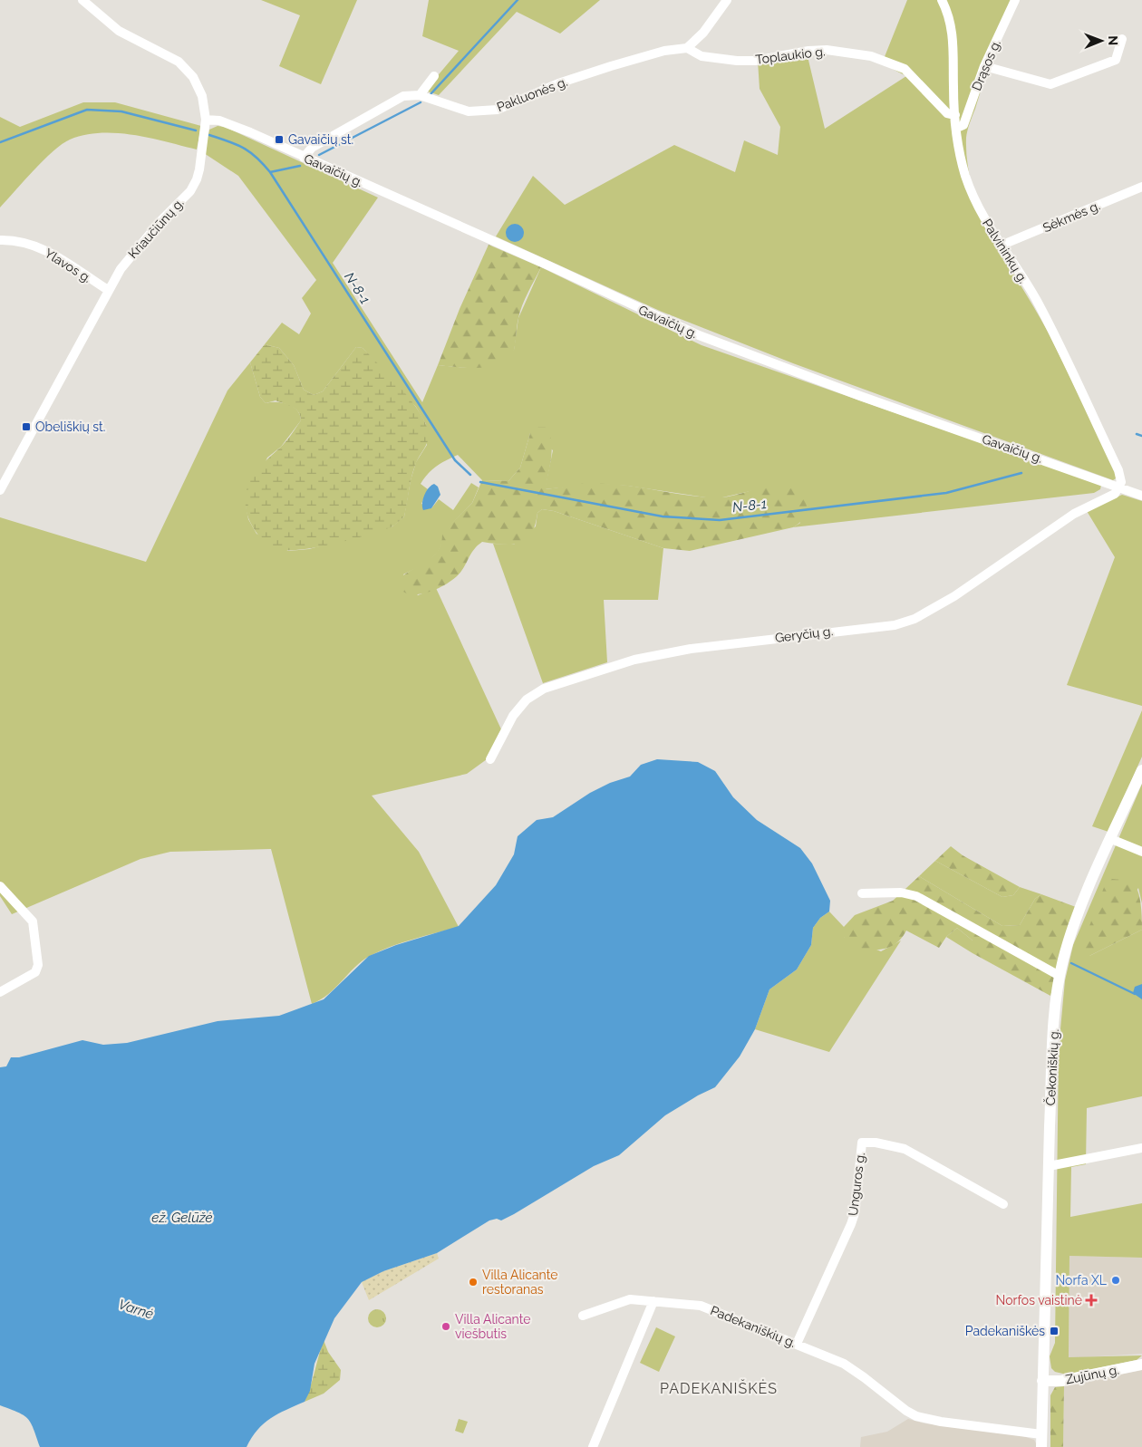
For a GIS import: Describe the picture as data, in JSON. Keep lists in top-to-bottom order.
{
  "streets": {
    "main road": ["Čekoniškių g.", "Zujūnų g."],
    "street": [
      "Toplaukio g.",
      "Drąsos g.",
      "Pakluonės g.",
      "Gavaičių g.",
      "Sėkmės g.",
      "Kriaučiūnų g.",
      "Palvininkų g.",
      "Ylavos g.",
      "Geryčių g.",
      "Unguros g.",
      "Padekaniškių g."
    ]
  },
  "crossings": [
    ["Toplaukio g.", "Pakluonės g."],
    ["Toplaukio g.", "Palvininkų g."],
    ["Drąsos g.", "Palvininkų g."],
    ["Pakluonės g.", "Gavaičių g."],
    ["Gavaičių g.", "Kriaučiūnų g."],
    ["Gavaičių g.", "Palvininkų g."],
    ["Gavaičių g.", "Geryčių g."],
    ["Sėkmės g.", "Palvininkų g."],
    ["Kriaučiūnų g.", "Ylavos g."],
    ["Palvininkų g.", "Geryčių g."],
    ["Čekoniškių g.", "Padekaniškių g."],
    ["Čekoniškių g.", "Zujūnų g."],
    ["Unguros g.", "Padekaniškių g."]
  ],
  "districts": ["PADEKANIŠKĖS"],
  "water": ["N-8-1", "ež. Gelūžė", "Varnė"],
  "places": {
    "transit": ["Gavaičių st.", "Obeliškių st.", "Padekaniškės"],
    "other": ["Norfa XL", "Villa Alicante restoranas", "Villa Alicante viešbutis"],
    "health": ["Norfos vaistinė"]
  },
  "north": "right"
}
